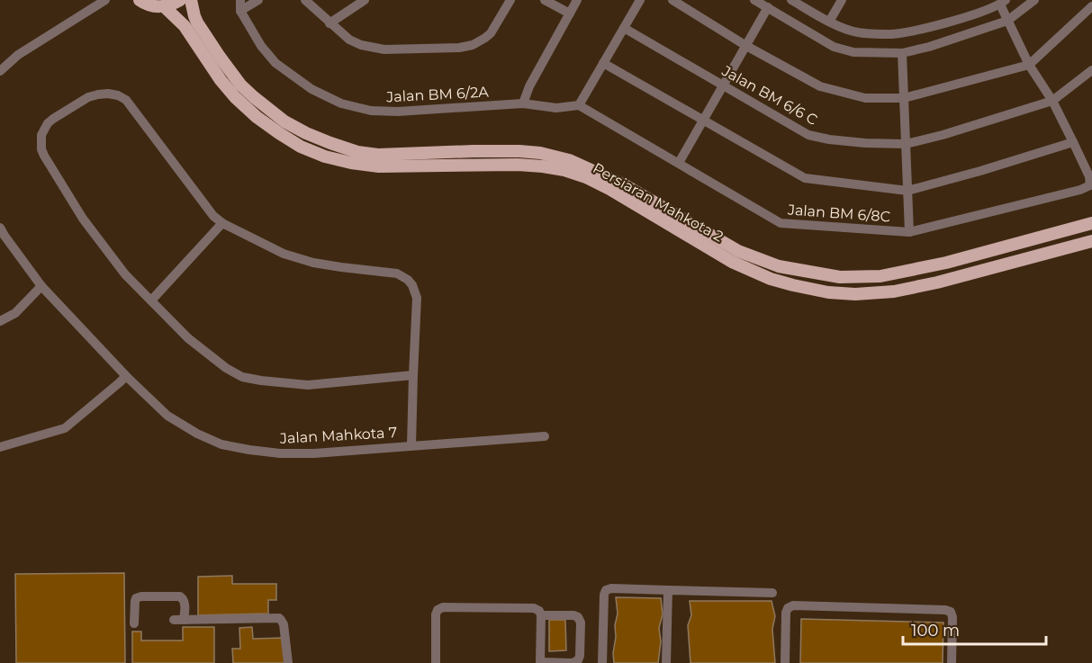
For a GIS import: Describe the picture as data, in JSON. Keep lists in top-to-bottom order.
{
  "streets": {
    "main road": ["Persiaran Mahkota 2"],
    "street": [
      "Jalan BM 6/2A",
      "Jalan BM 6/6 C",
      "Jalan BM 6/8C",
      "Jalan Mahkota 7"
    ]
  },
  "crossings": [
    ["Jalan BM 6/2A", "Jalan BM 6/8C"]
  ],
  "scale_bar": "100 m"
}
